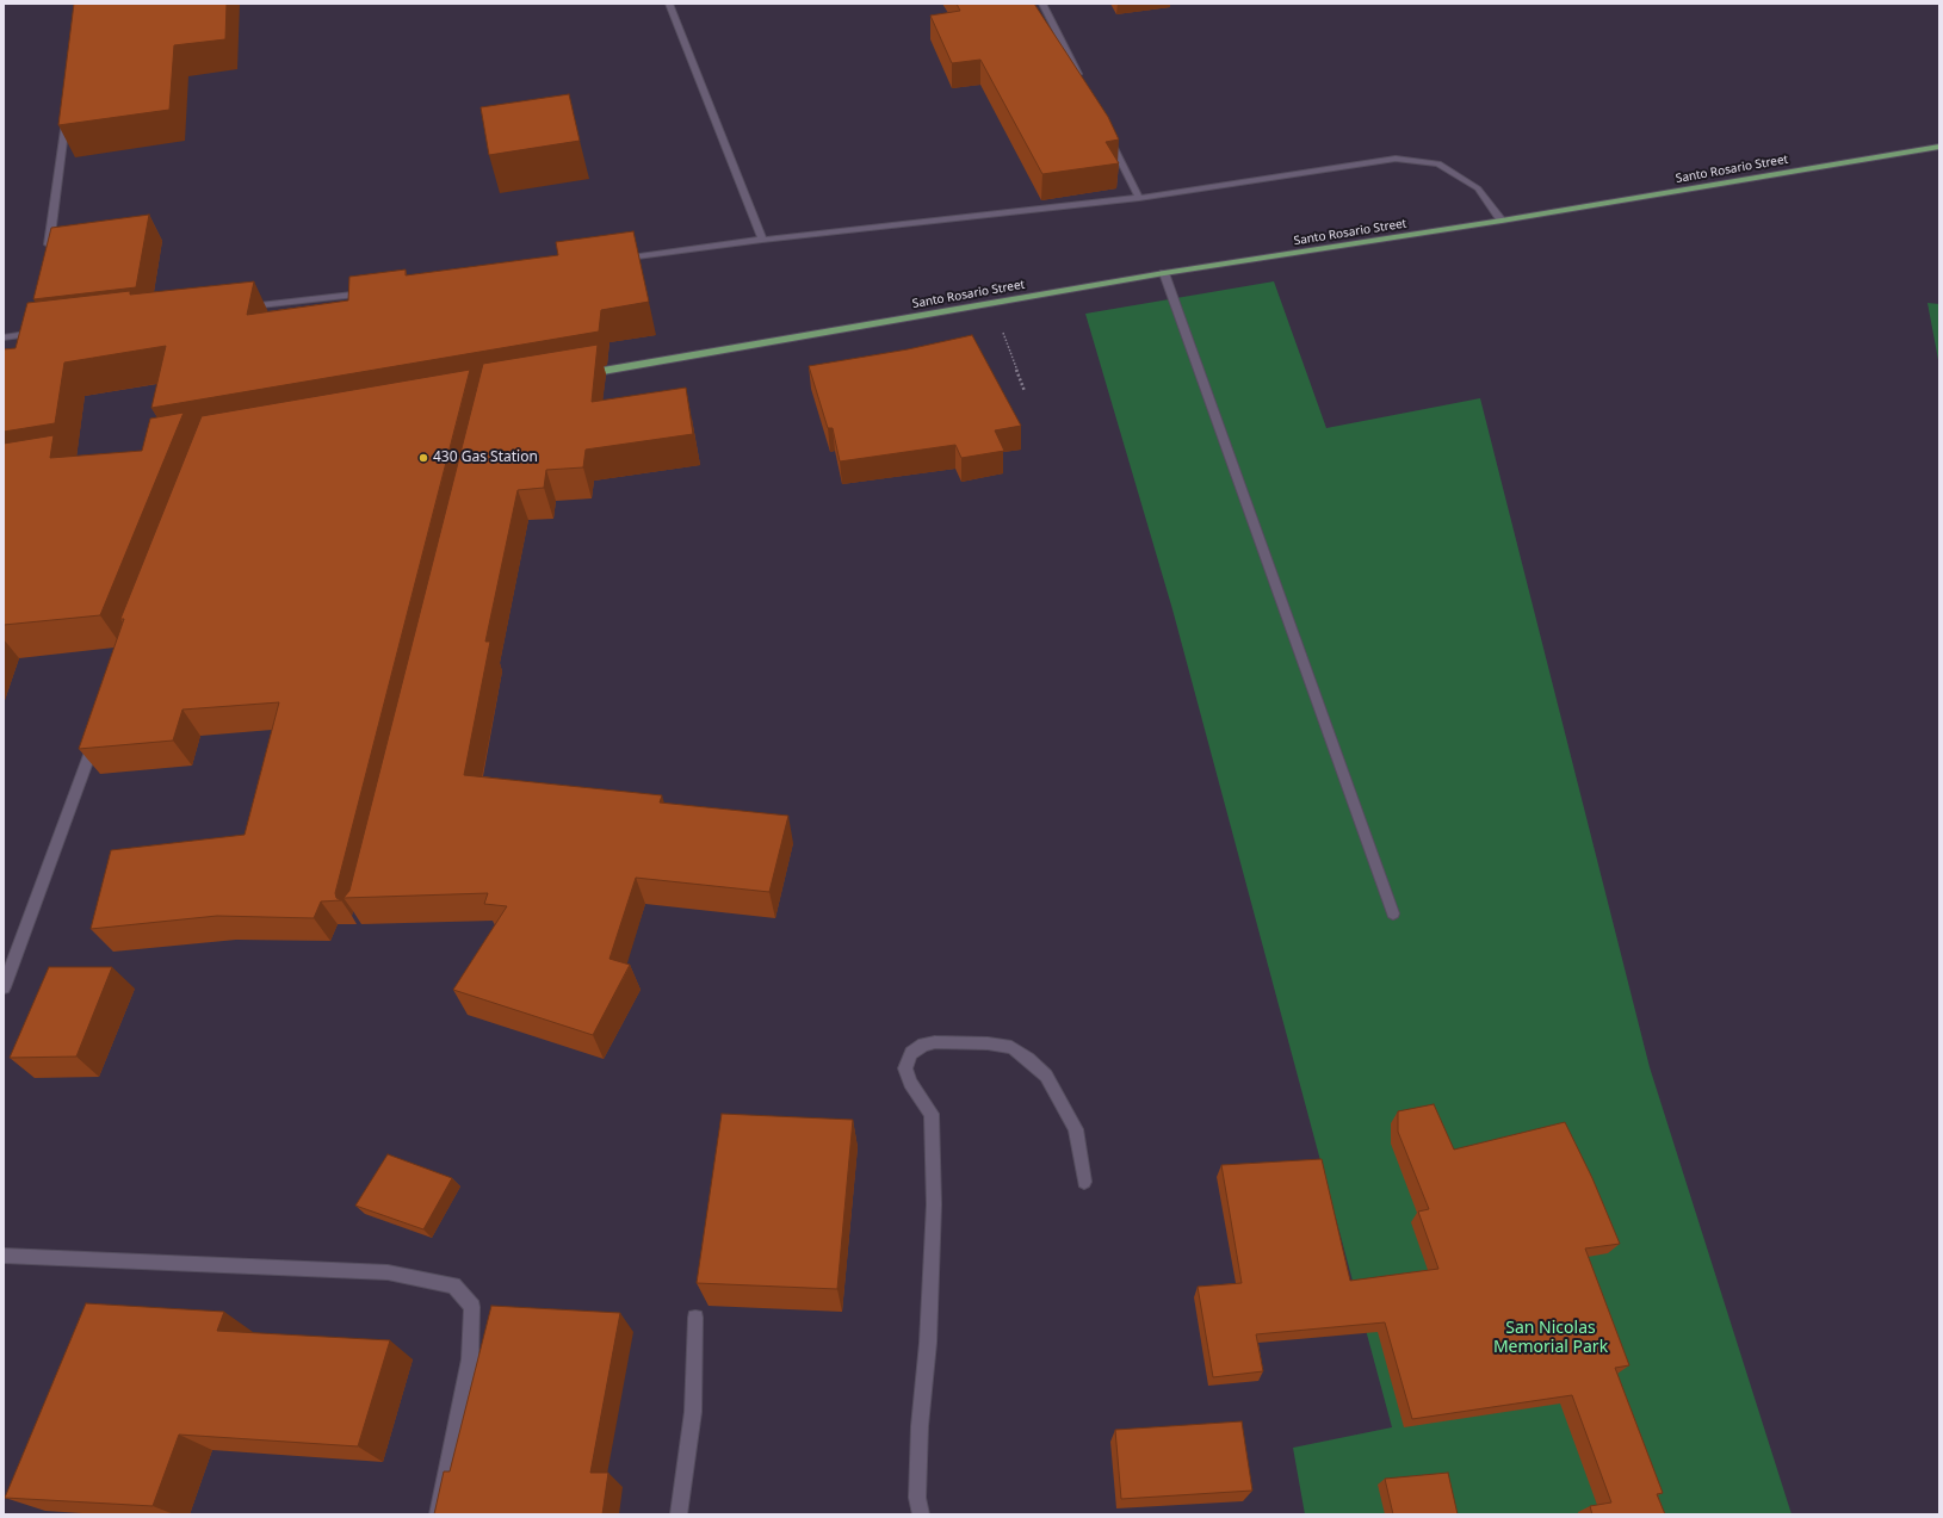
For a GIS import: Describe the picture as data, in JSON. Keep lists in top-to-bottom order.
{
  "streets": {
    "main road": ["Santo Rosario Street"]
  },
  "parks": ["San Nicolas Memorial Park"],
  "places": ["430 Gas Station"]
}
